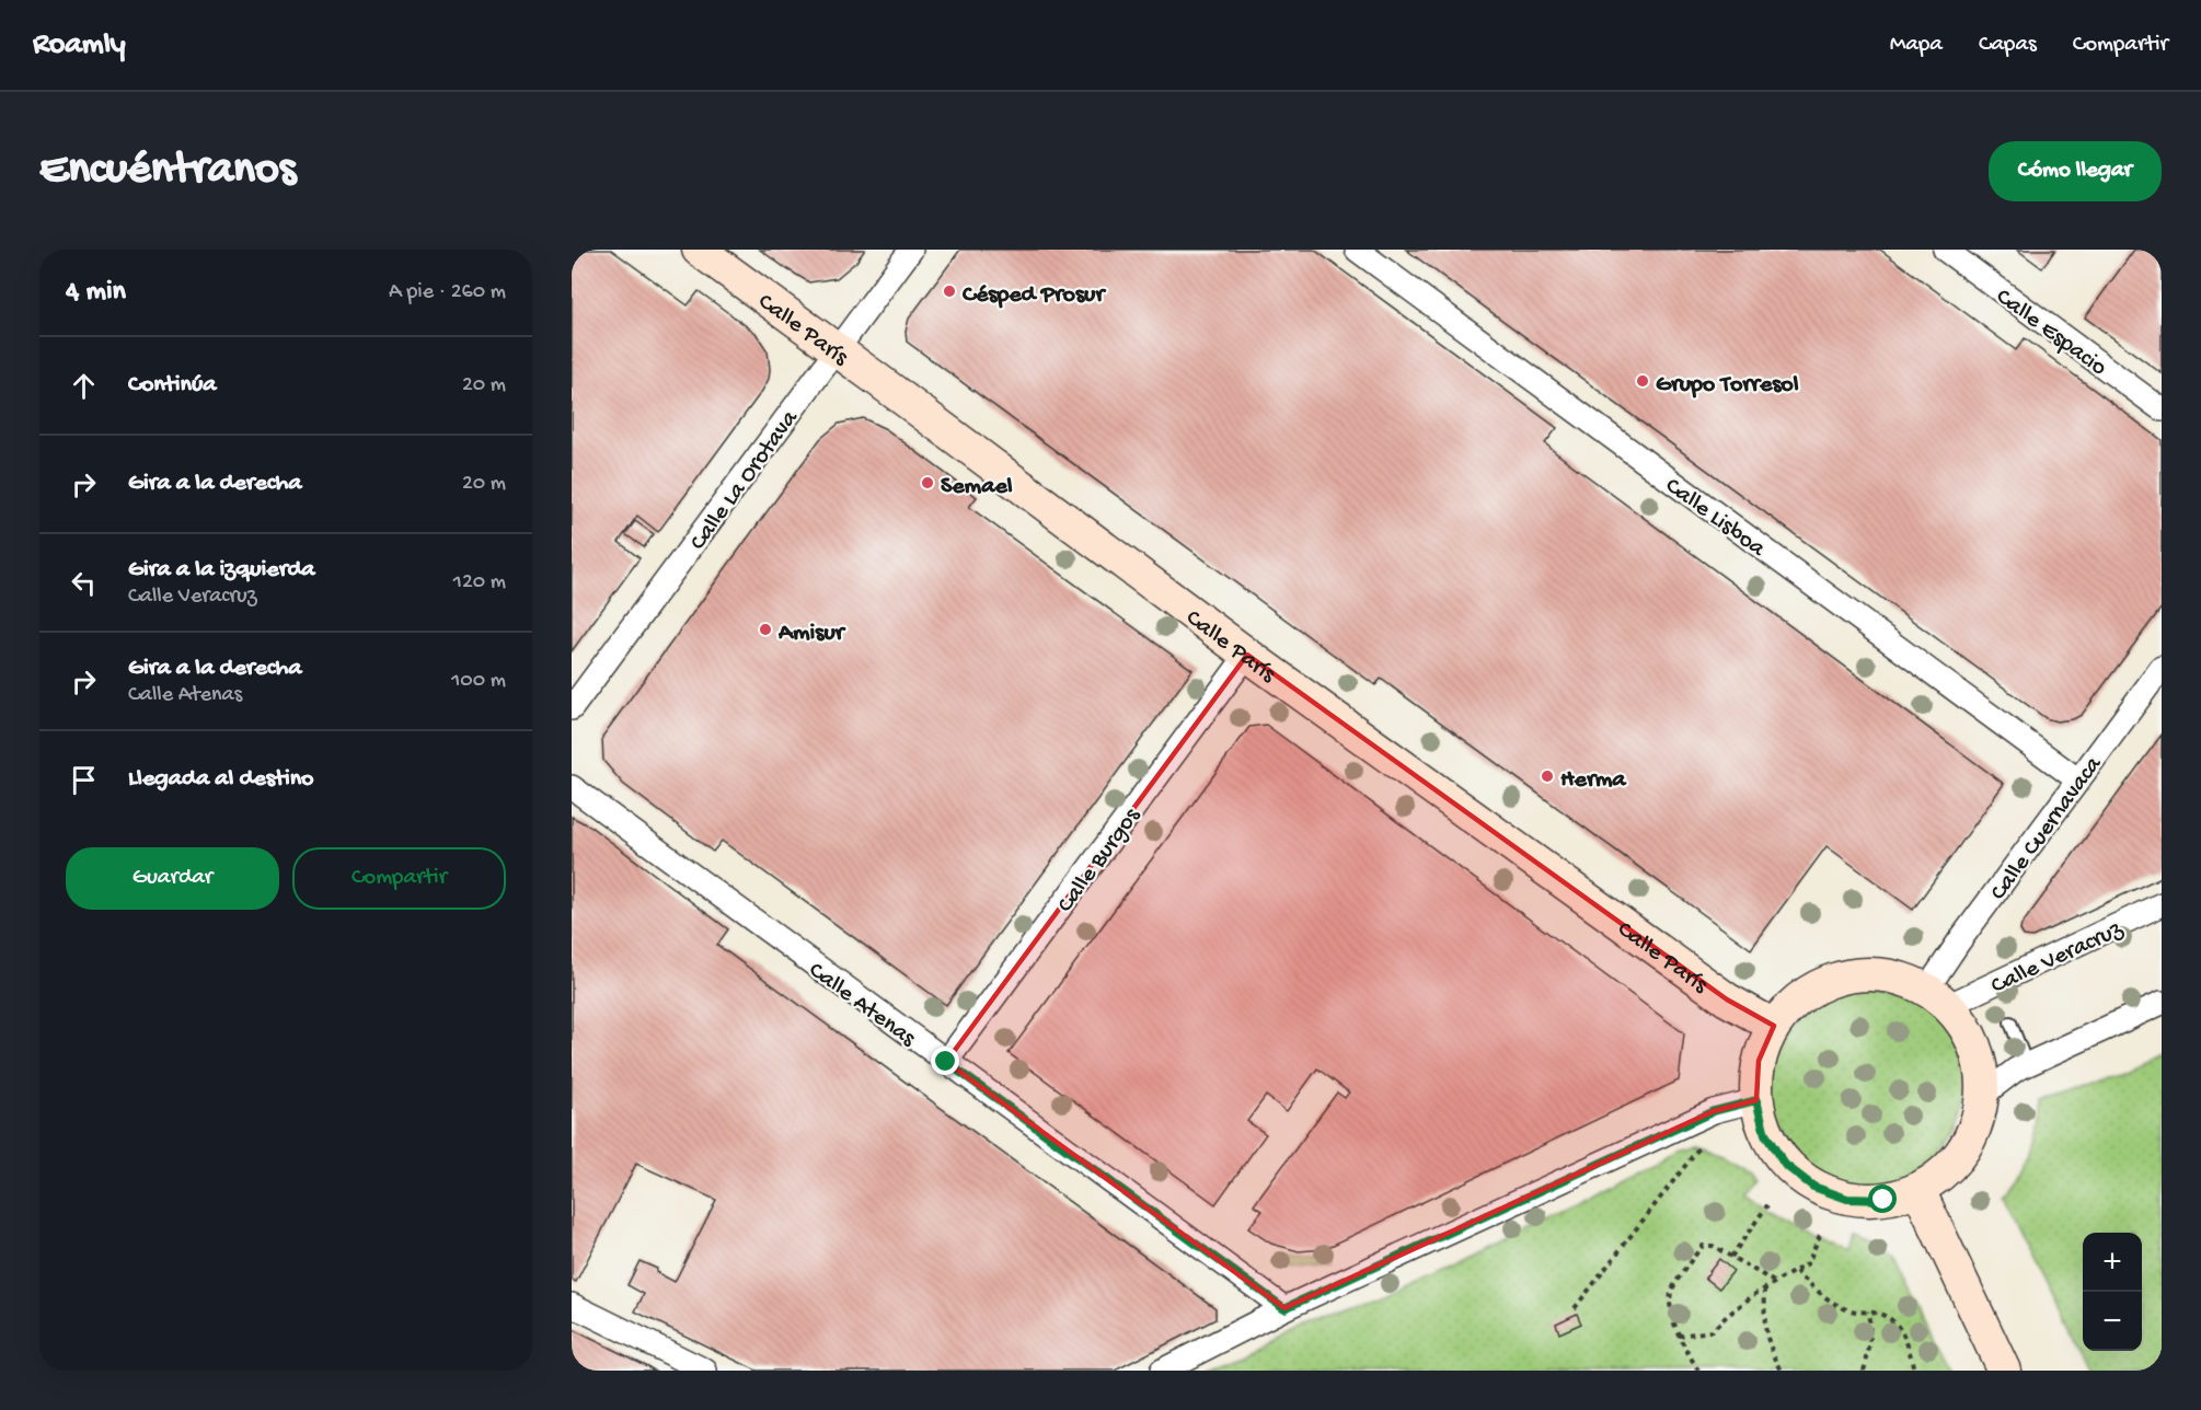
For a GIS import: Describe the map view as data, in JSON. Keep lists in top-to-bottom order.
{
  "streets": {
    "main road": ["Calle París"],
    "street": [
      "Calle Espacio",
      "Calle La Orotava",
      "Calle Lisboa",
      "Calle Cuernavaca",
      "Calle Burgos",
      "Calle Veracruz",
      "Calle Atenas"
    ]
  },
  "crossings": [
    ["Calle París", "Calle La Orotava"],
    ["Calle París", "Calle Cuernavaca"],
    ["Calle París", "Calle Burgos"],
    ["Calle París", "Calle Veracruz"],
    ["Calle Lisboa", "Calle Cuernavaca"],
    ["Calle Cuernavaca", "Calle Veracruz"],
    ["Calle Burgos", "Calle Atenas"]
  ],
  "places": [
    "Césped Prosur",
    "Grupo Torresol",
    "Semael",
    "Amisur",
    "Herma"
  ],
  "page": {
    "header": "Roamly",
    "nav": ["Mapa", "Capas", "Compartir"],
    "buttons": [
      "Cómo llegar",
      ["Guardar", "Compartir"]
    ],
    "title": "Encuéntranos",
    "heading": ["4 min", "A pie · 260 m"],
    "list": [
      ["Continúa", "20 m"],
      ["Gira a la derecha", "20 m"],
      ["Gira a la izquierda", "Calle Veracruz", "120 m"],
      ["Gira a la derecha", "Calle Atenas", "100 m"],
      "Llegada al destino"
    ],
    "map_buttons": ["+", "−"]
  }
}
